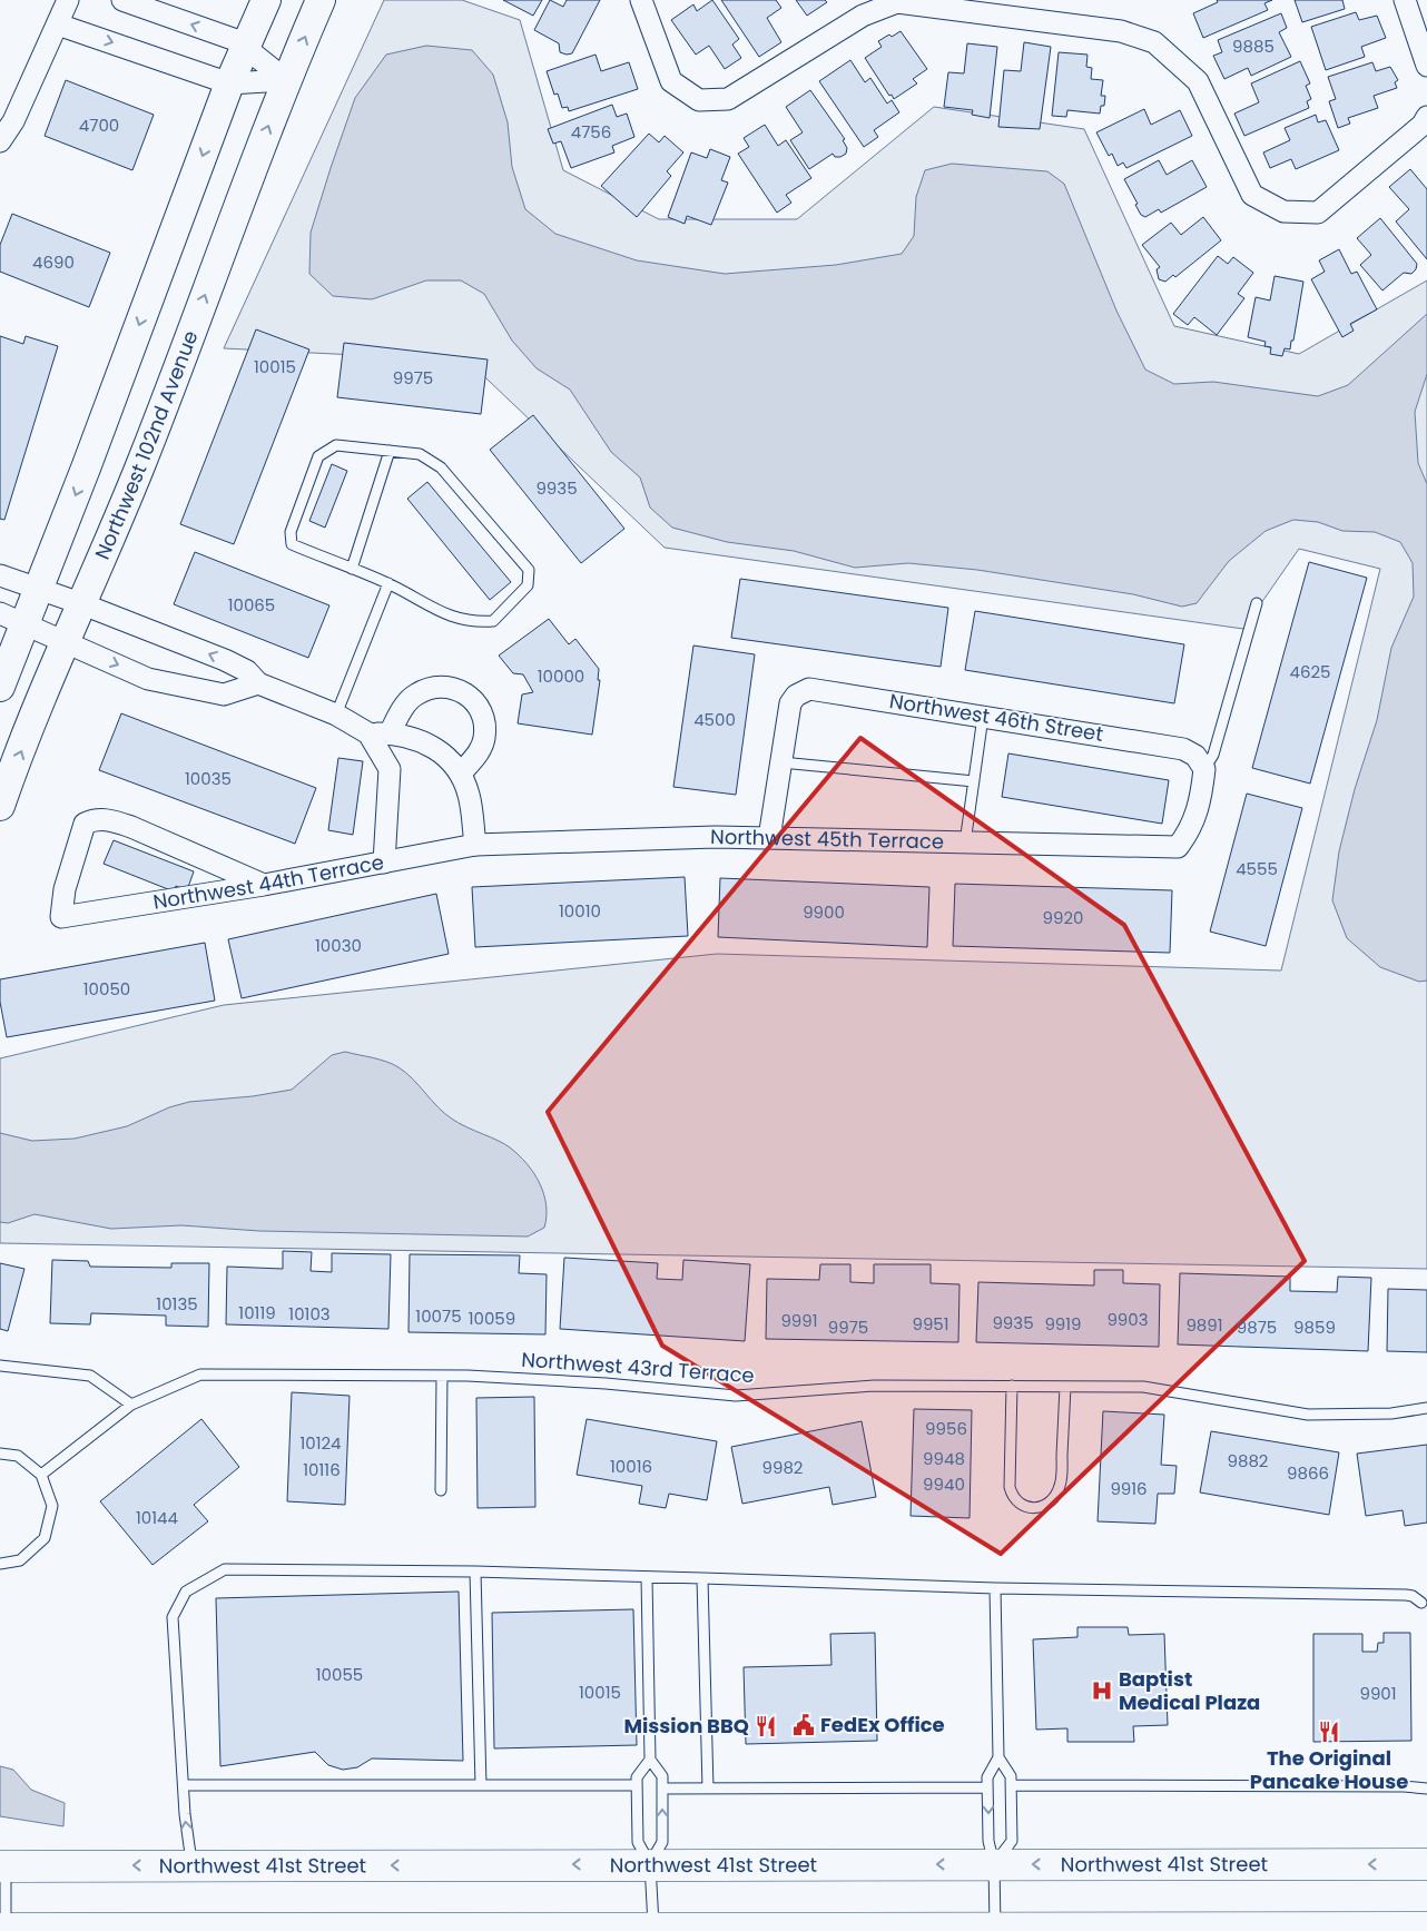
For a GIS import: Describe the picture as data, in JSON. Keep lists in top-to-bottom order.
{
  "streets": {
    "main road": ["Northwest 41st Street"],
    "street": [
      "Northwest 102nd Avenue",
      "Northwest 46th Street",
      "Northwest 45th Terrace",
      "Northwest 44th Terrace"
    ],
    "lane": ["Northwest 43rd Terrace"]
  },
  "crossings": [
    ["Northwest 46th Street", "Northwest 45th Terrace"],
    ["Northwest 45th Terrace", "Northwest 44th Terrace"]
  ],
  "places": {
    "hospital": ["Baptist Medical Plaza"],
    "public building": ["FedEx Office"],
    "restaurant": ["Mission BBQ", "The Original Pancake House"]
  },
  "house_numbers": [
    "9885",
    "4700",
    "4756",
    "4690",
    "10015",
    "9975",
    "9935",
    "10065",
    "4625",
    "10000",
    "4500",
    "10035",
    "4555",
    "10010",
    "9900",
    "9920",
    "10030",
    "10050",
    "10135",
    "10119",
    "10103",
    "10075",
    "10059",
    "9903",
    "9991",
    "9935",
    "9951",
    "9919",
    "9891",
    "9975",
    "9875",
    "9859",
    "9956",
    "10124",
    "9948",
    "9882",
    "10016",
    "9982",
    "10116",
    "9866",
    "9940",
    "9916",
    "10144",
    "10055",
    "10015",
    "9901"
  ]
}
